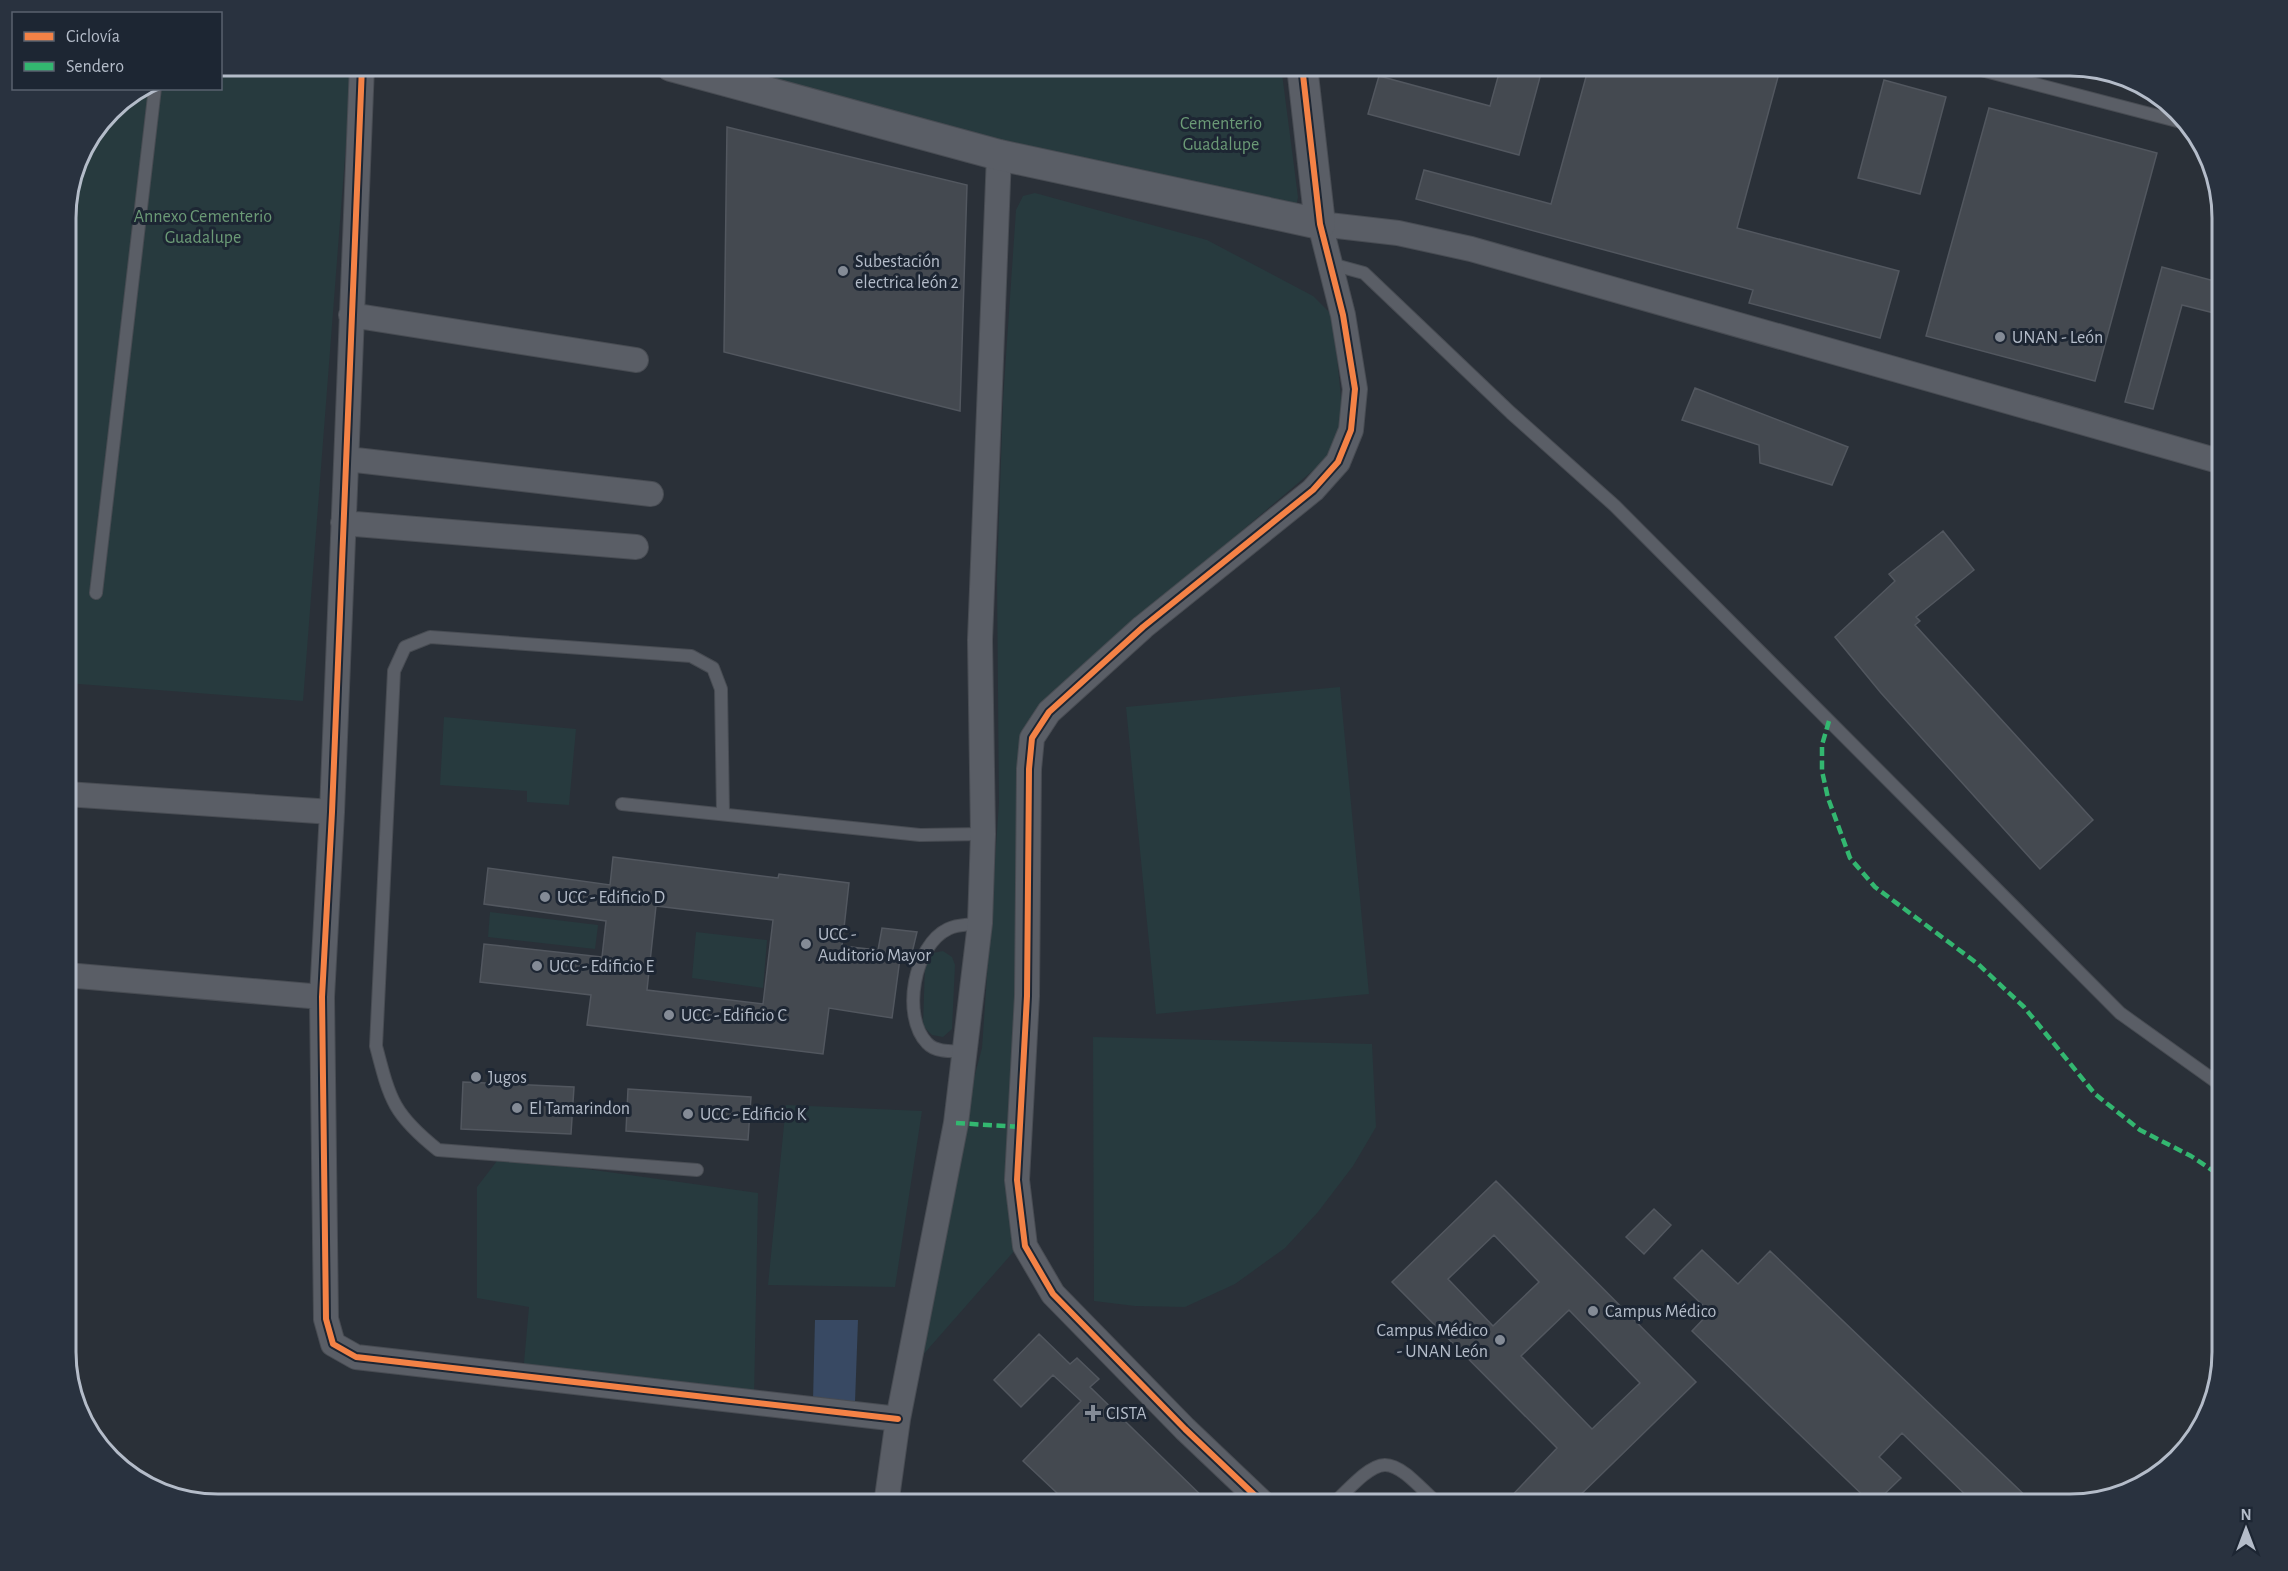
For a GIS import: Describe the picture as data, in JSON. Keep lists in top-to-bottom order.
{
  "parks": ["Cementerio Guadalupe", "Annexo Cementerio Guadalupe"],
  "places": {
    "other": [
      "Subestación electrica león 2",
      "UNAN - León",
      "UCC - Edificio D",
      "UCC - Auditorio Mayor",
      "UCC - Edificio E",
      "UCC - Edificio C",
      "Jugos",
      "El Tamarindon",
      "UCC - Edificio K",
      "Campus Médico",
      "Campus Médico - UNAN León"
    ],
    "health": ["CISTA"]
  },
  "legend": ["Ciclovía", "Sendero"],
  "north": "top"
}
